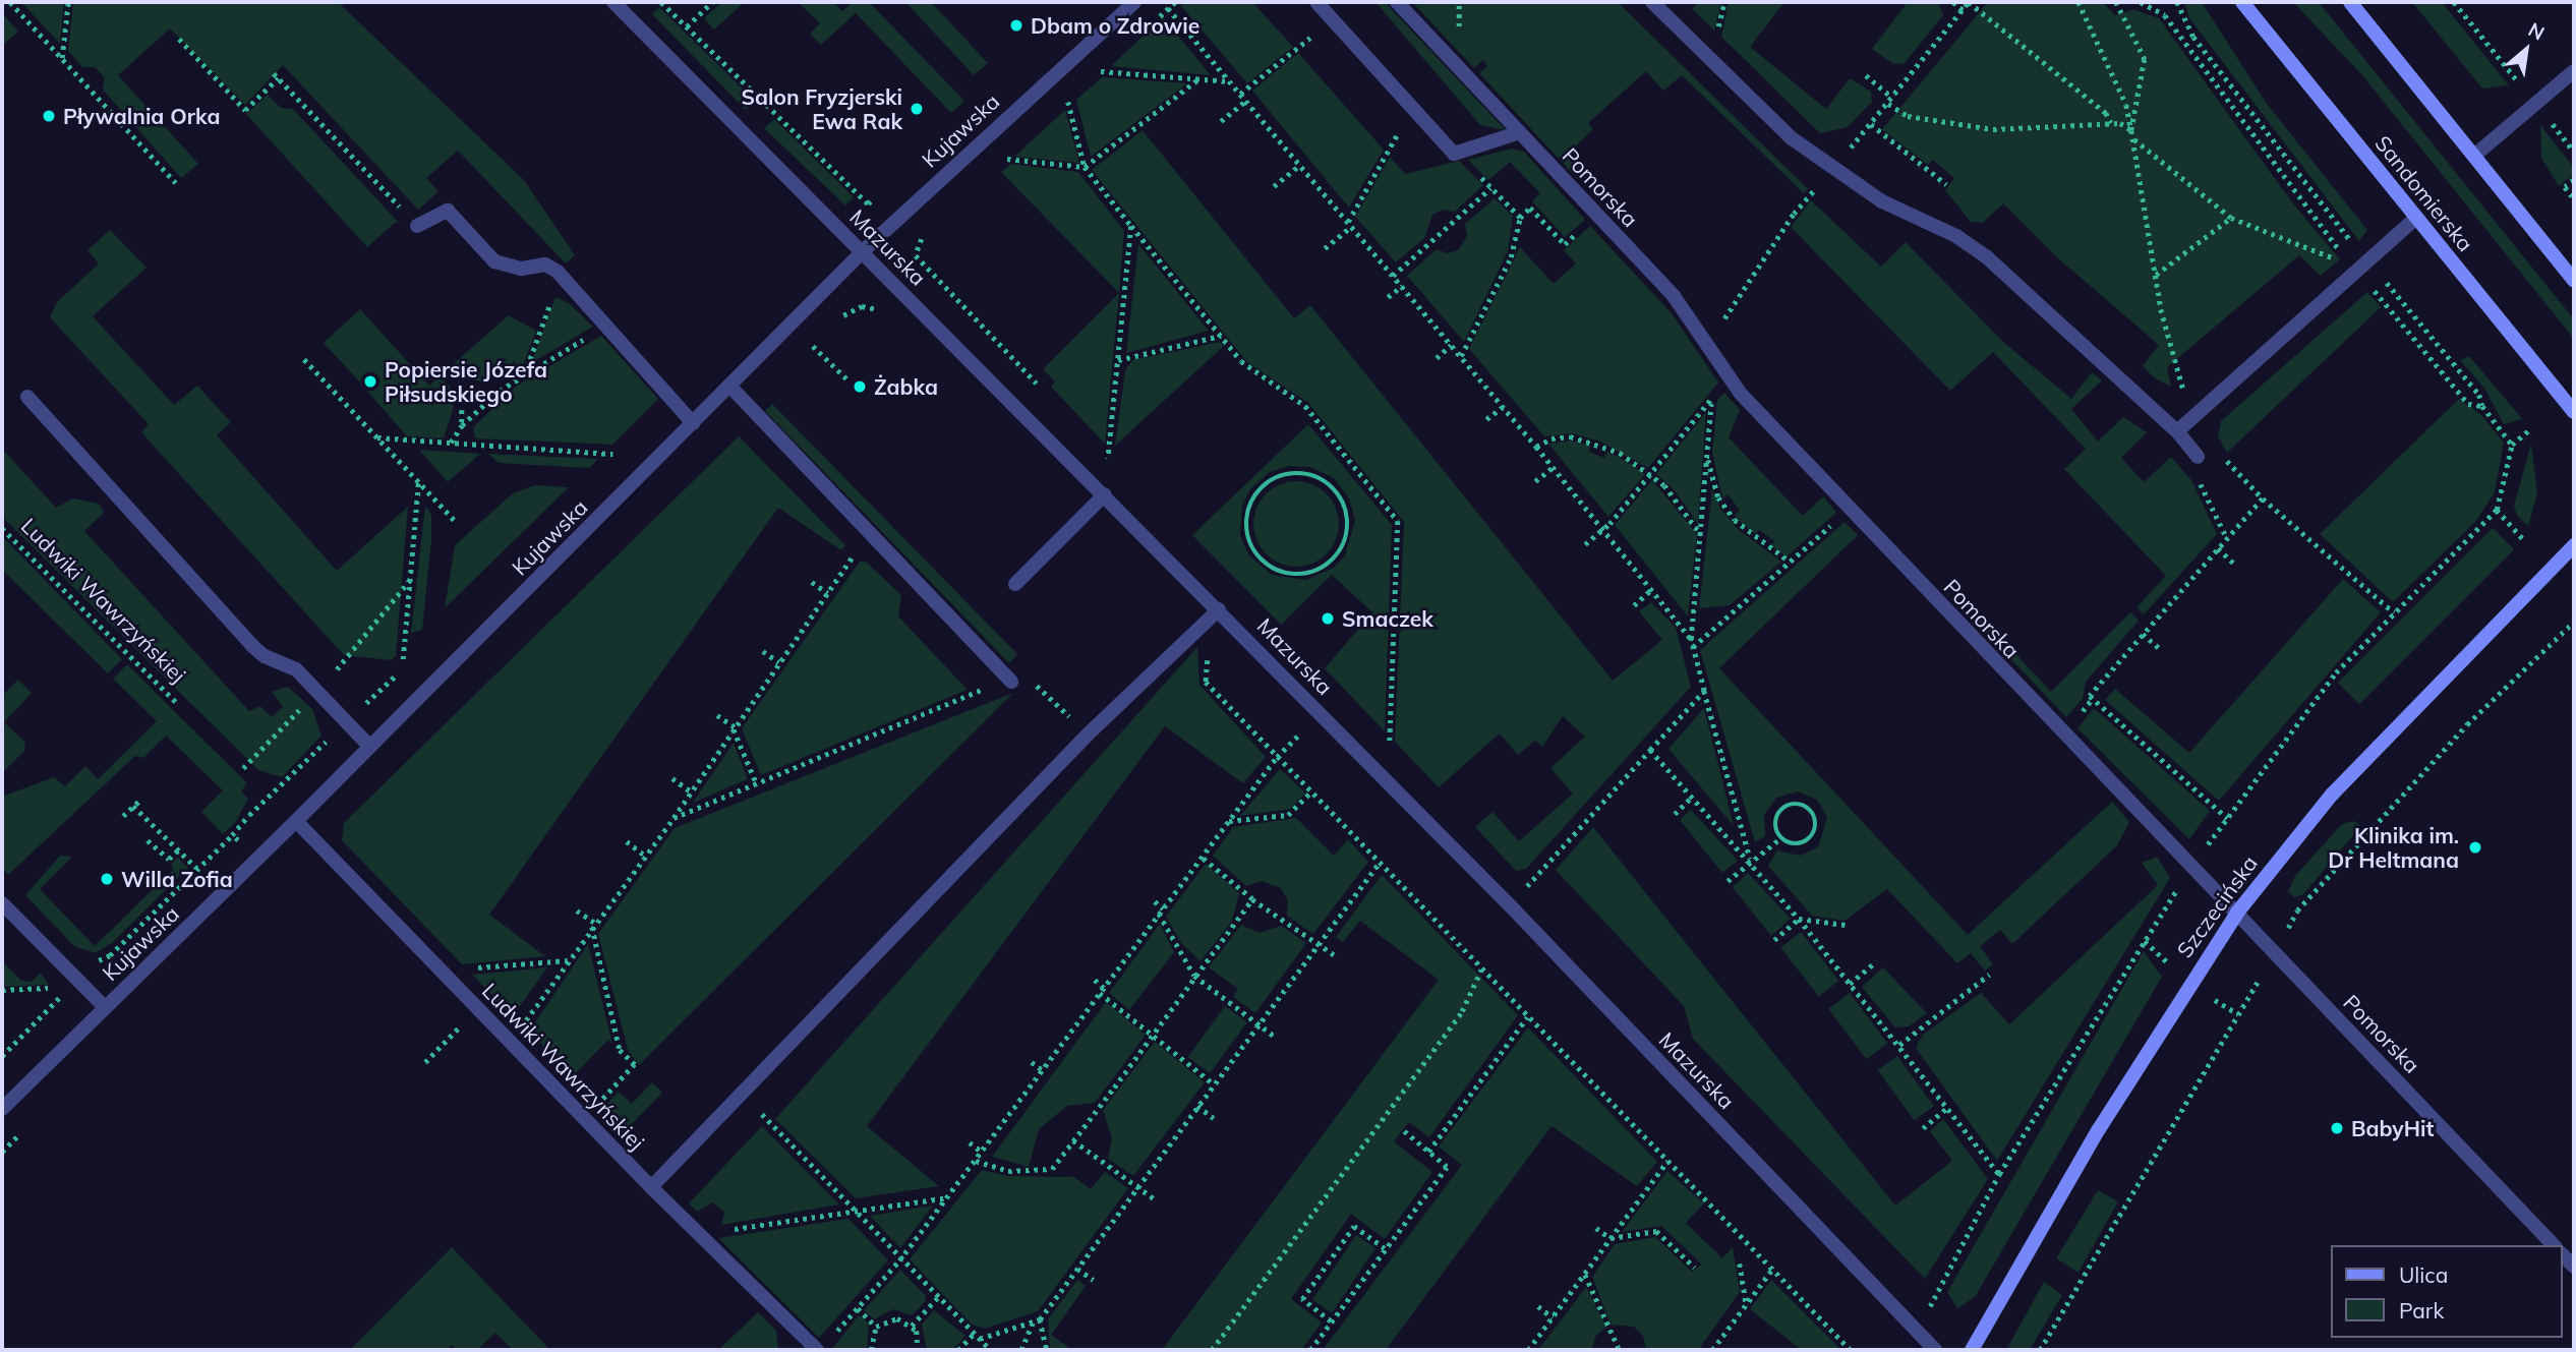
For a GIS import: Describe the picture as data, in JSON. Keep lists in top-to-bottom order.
{
  "streets": {
    "street": [
      "Kujawska",
      "Pomorska",
      "Sandomierska",
      "Mazurska",
      "Ludwiki Wawrzyńskiej",
      "Szczecińska"
    ]
  },
  "crossings": [
    ["Kujawska", "Mazurska"],
    ["Kujawska", "Ludwiki Wawrzyńskiej"],
    ["Pomorska", "Szczecińska"]
  ],
  "places": [
    "Dbam o Zdrowie",
    "Salon Fryzjerski Ewa Rak",
    "Pływalnia Orka",
    "Popiersie Józefa Piłsudskiego",
    "Żabka",
    "Smaczek",
    "Klinika im. Dr Heltmana",
    "Willa Zofia",
    "BabyHit"
  ],
  "legend": ["Ulica", "Park"],
  "north": "top right"
}
